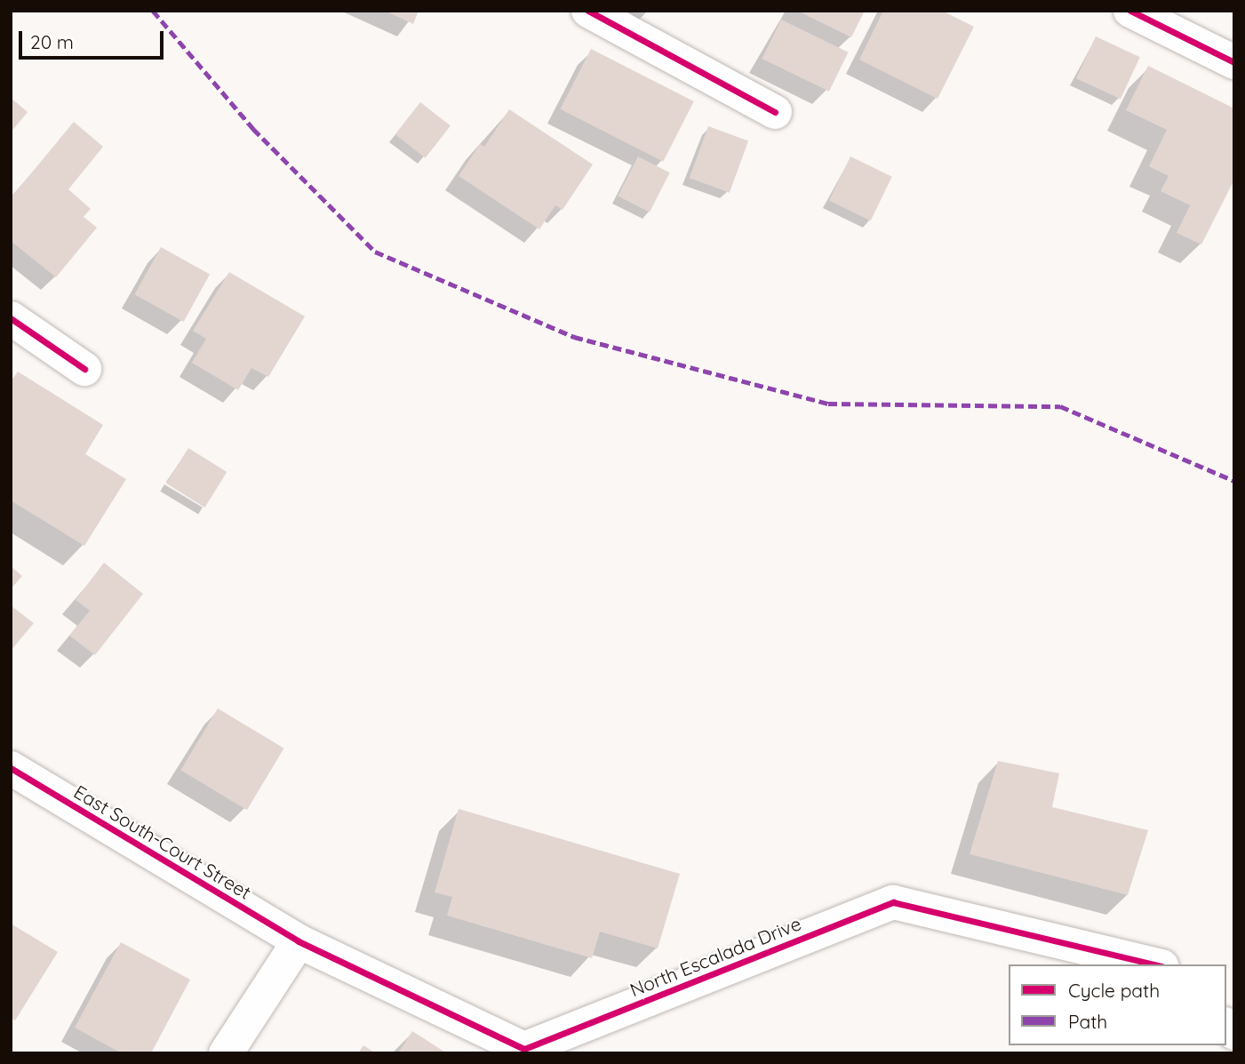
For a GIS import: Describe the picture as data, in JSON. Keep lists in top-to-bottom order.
{
  "streets": {
    "street": ["East South-Court Street", "North Escalada Drive"]
  },
  "crossings": [
    ["East South-Court Street", "North Escalada Drive"]
  ],
  "legend": ["Cycle path", "Path"],
  "scale_bar": "20 m"
}
